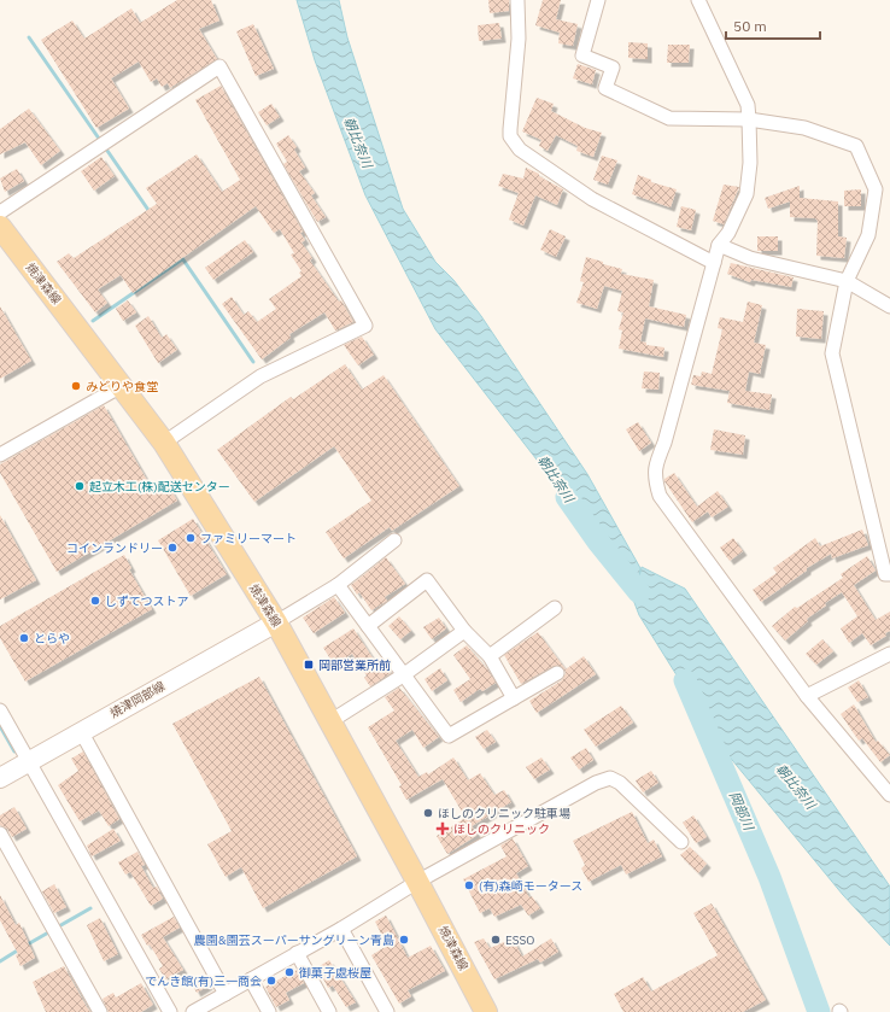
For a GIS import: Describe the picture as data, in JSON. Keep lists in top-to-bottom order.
{
  "streets": {
    "main road": ["焼津森線", "焼津岡部線"]
  },
  "crossings": [
    ["焼津森線", "焼津岡部線"]
  ],
  "water": ["朝比奈川", "岡部川"],
  "places": {
    "other": [
      "みどりや食堂",
      "起立木工(株)配送センター",
      "ファミリーマート",
      "コインランドリー",
      "しずてつストア",
      "とらや",
      "ほしのクリニック駐車場",
      "(有)森崎モータース",
      "農園&園芸スーパーサングリーン青島",
      "ESSO",
      "御菓子處桜屋",
      "でんき館(有)三一商会"
    ],
    "transit": ["岡部営業所前"],
    "health": ["ほしのクリニック"]
  },
  "scale_bar": "50 m"
}
